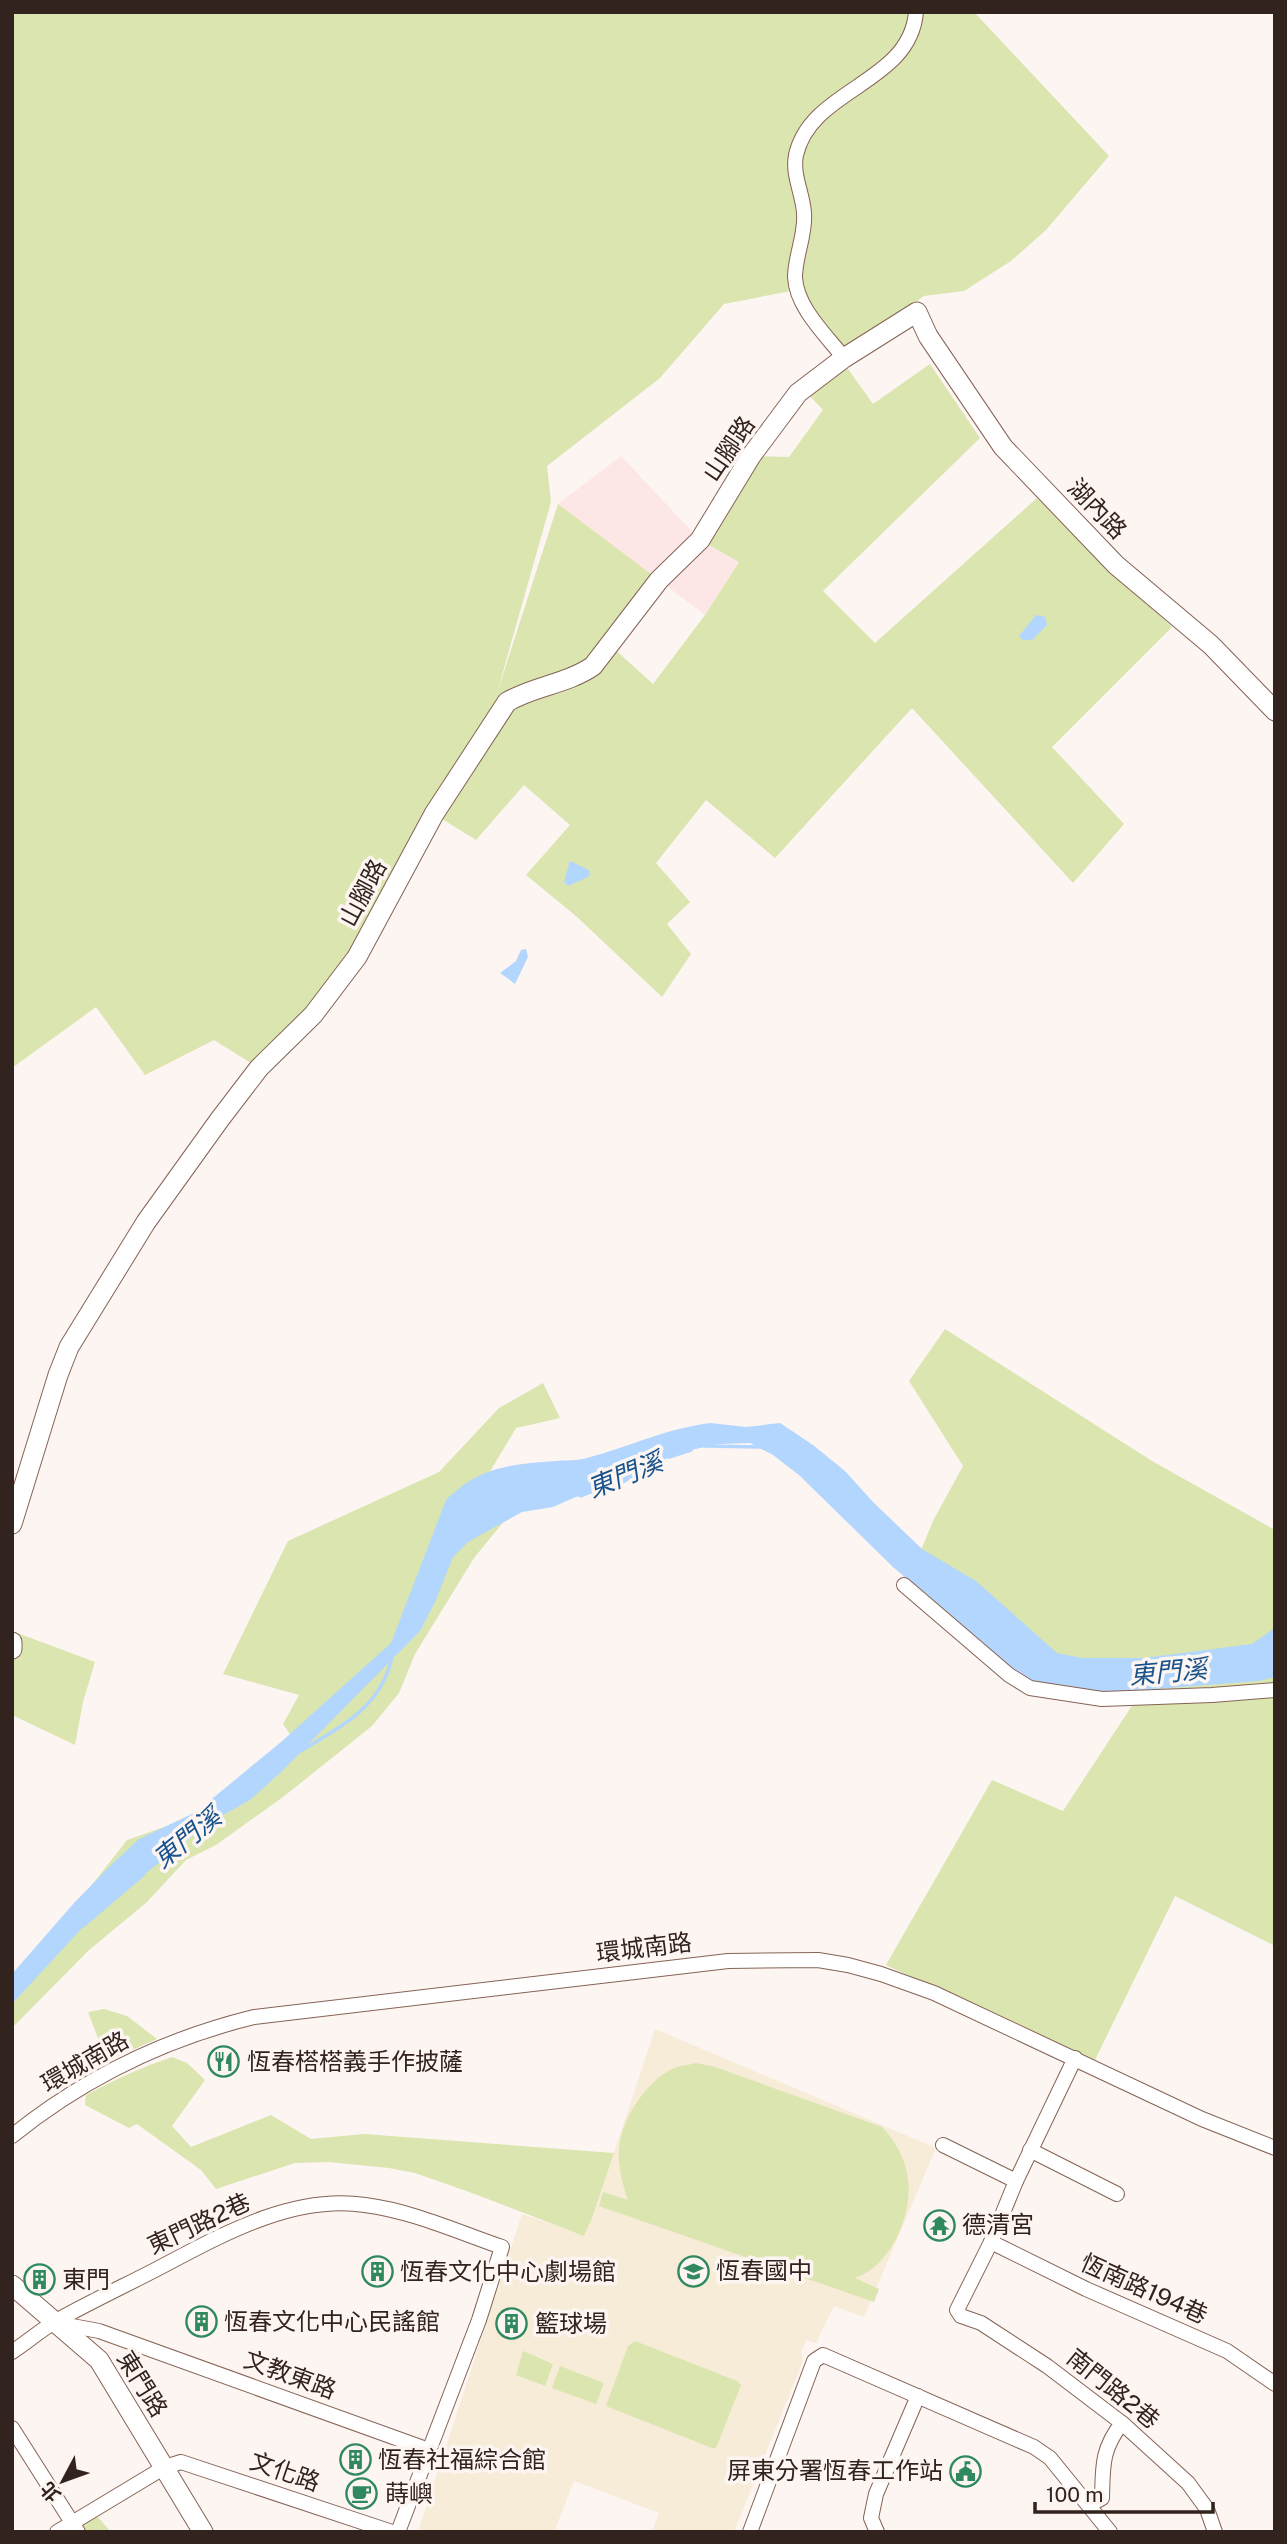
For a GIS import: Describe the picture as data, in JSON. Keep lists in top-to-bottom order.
{
  "streets": {
    "street": [
      "山腳路",
      "湖內路",
      "環城南路",
      "東門路2巷",
      "恆南路194巷",
      "文教東路",
      "東門路",
      "南門路2巷",
      "文化路"
    ]
  },
  "crossings": [
    ["山腳路", "湖內路"],
    ["東門路2巷", "文教東路"],
    ["東門路2巷", "東門路"],
    ["恆南路194巷", "南門路2巷"],
    ["文教東路", "東門路"],
    ["東門路", "文化路"]
  ],
  "water": ["東門溪"],
  "places": {
    "restaurant": ["恆春榙榙義手作披薩"],
    "temple": ["德清宮"],
    "school or university": ["恆春國中"],
    "building": [
      "恆春文化中心劇場館",
      "東門",
      "恆春文化中心民謠館",
      "籃球場",
      "恆春社福綜合館"
    ],
    "public building": ["屏東分署恆春工作站"],
    "cafe": ["蒔嶼"]
  },
  "scale_bar": "100 m",
  "north": "bottom left"
}
